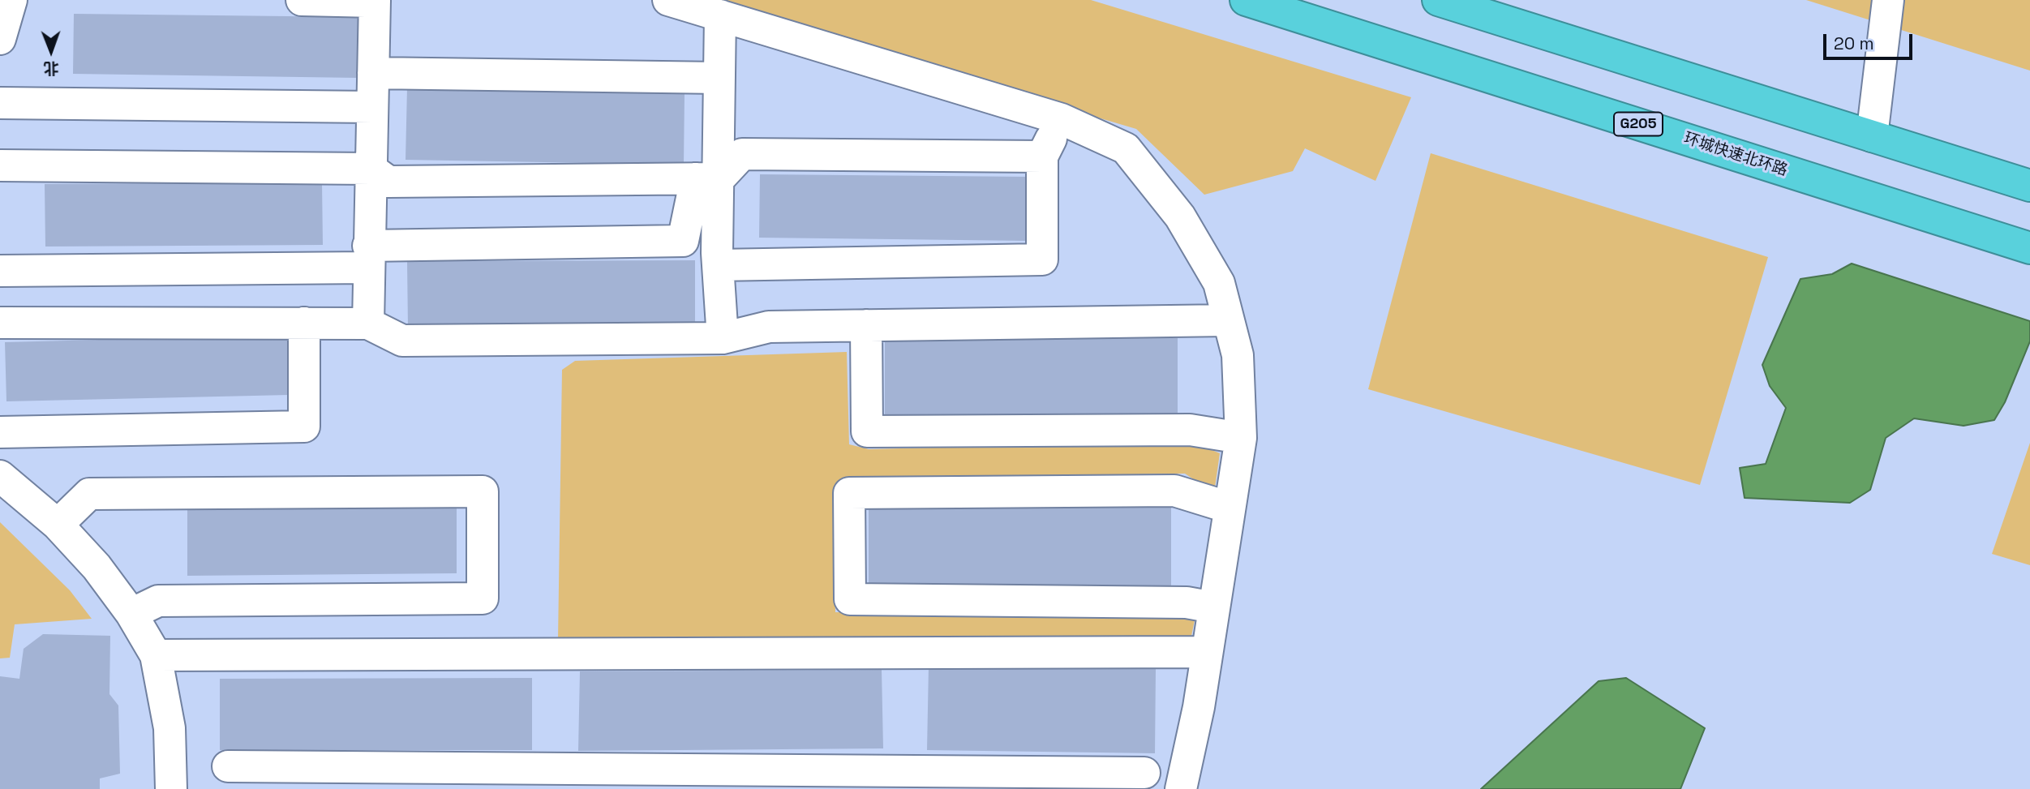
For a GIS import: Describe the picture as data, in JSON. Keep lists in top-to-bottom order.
{
  "streets": {
    "highway": ["G205", "环城快速北环路"]
  },
  "scale_bar": "20 m",
  "north": "bottom"
}
